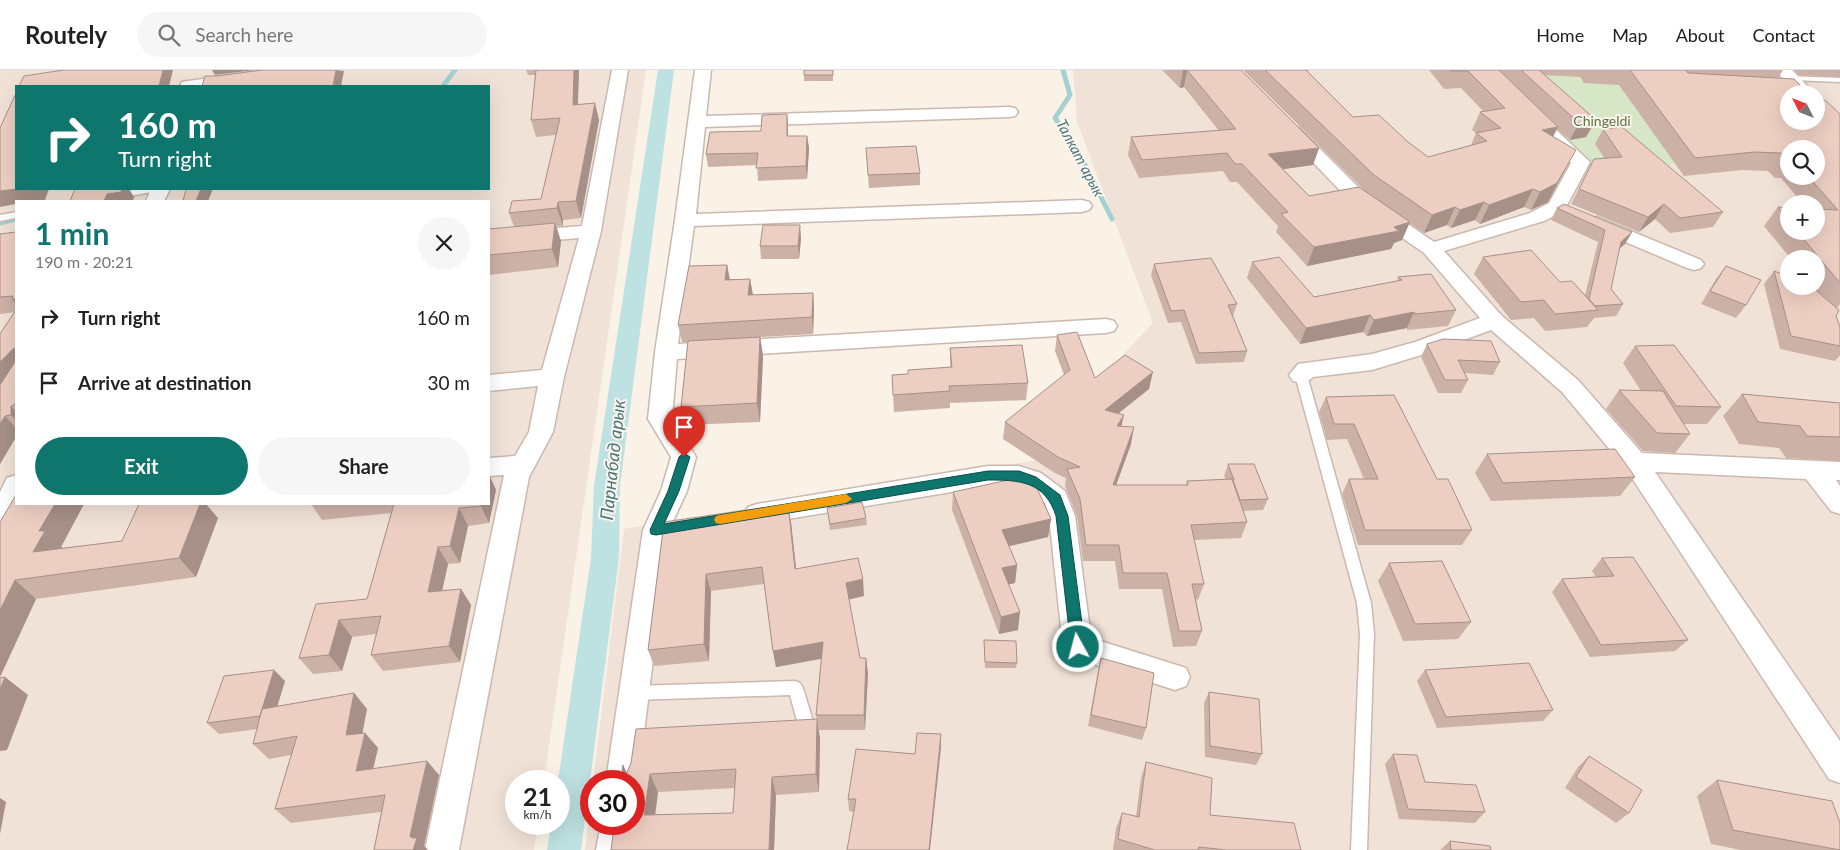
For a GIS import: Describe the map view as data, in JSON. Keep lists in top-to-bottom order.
{
  "water": ["Талкат арык", "Парнабад арык"],
  "parks": ["Chingeldi"],
  "north": "top left",
  "page": {
    "header": "Routely",
    "search": "Search here",
    "nav": [
      "Home",
      "Map",
      "About",
      "Contact"
    ],
    "map_buttons": ["+", "−"],
    "turn": ["160 m", "Turn right"],
    "heading": ["1 min", "190 m · 20:21"],
    "list": [
      {
        "name": "Turn right",
        "value": "160 m"
      },
      {
        "name": "Arrive at destination",
        "value": "30 m"
      }
    ],
    "buttons": ["Exit", "Share"],
    "speed": "21 km/h",
    "limit": "30"
  }
}
